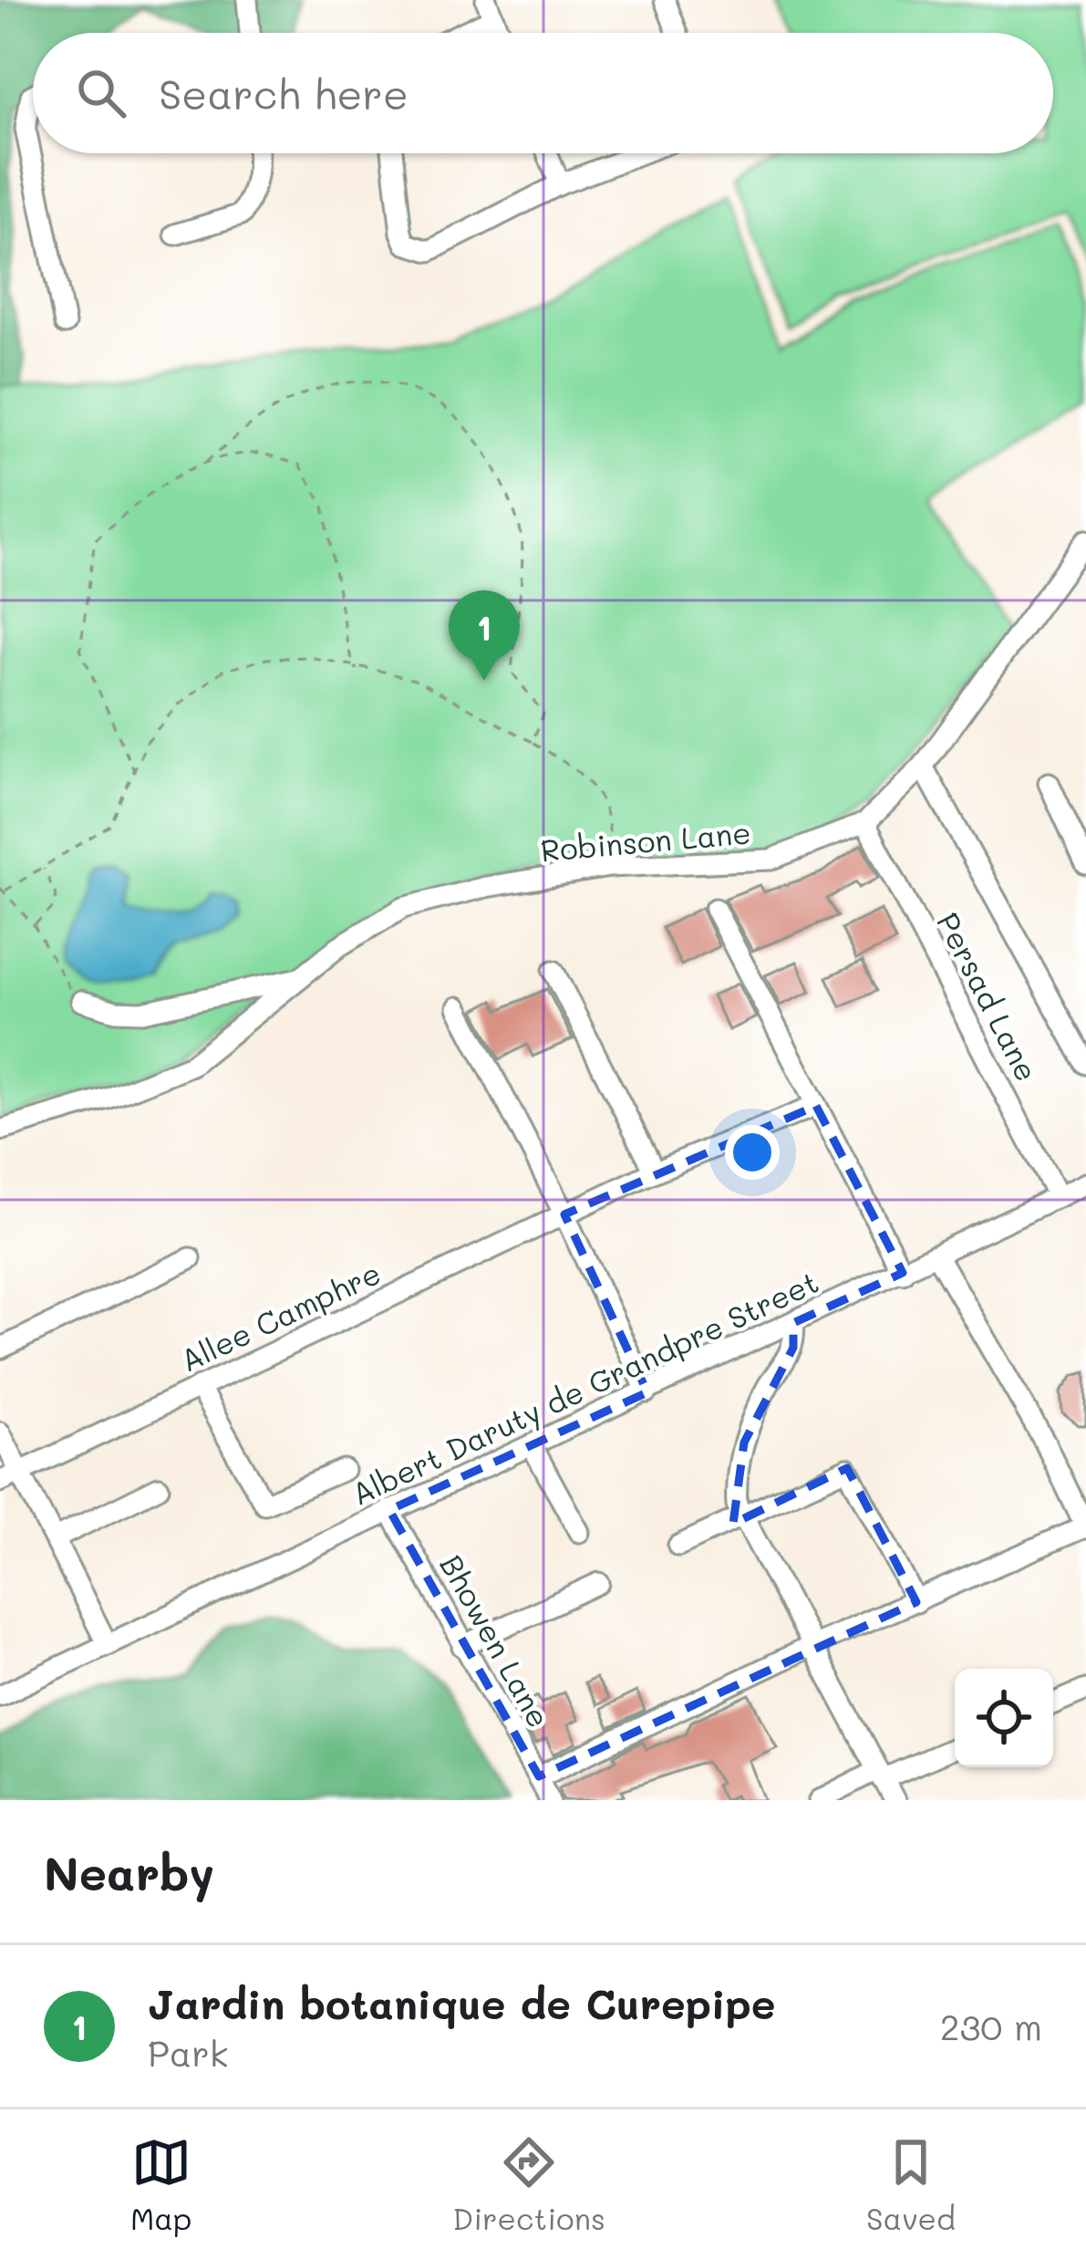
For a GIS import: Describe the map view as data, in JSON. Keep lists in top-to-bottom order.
{
  "streets": {
    "street": [
      "Robinson Lane",
      "Persad Lane",
      "Allee Camphre",
      "Albert Daruty de Grandpre Street",
      "Bhowen Lane"
    ]
  },
  "crossings": [
    ["Robinson Lane", "Persad Lane"],
    ["Persad Lane", "Albert Daruty de Grandpre Street"],
    ["Albert Daruty de Grandpre Street", "Bhowen Lane"]
  ],
  "page": {
    "search": "Search here",
    "pins": "1",
    "heading": "Nearby",
    "list": [
      {
        "mark": "1",
        "name": "Jardin botanique de Curepipe",
        "note": "Park",
        "value": "230 m"
      }
    ],
    "nav": ["Map", "Directions", "Saved"]
  }
}
